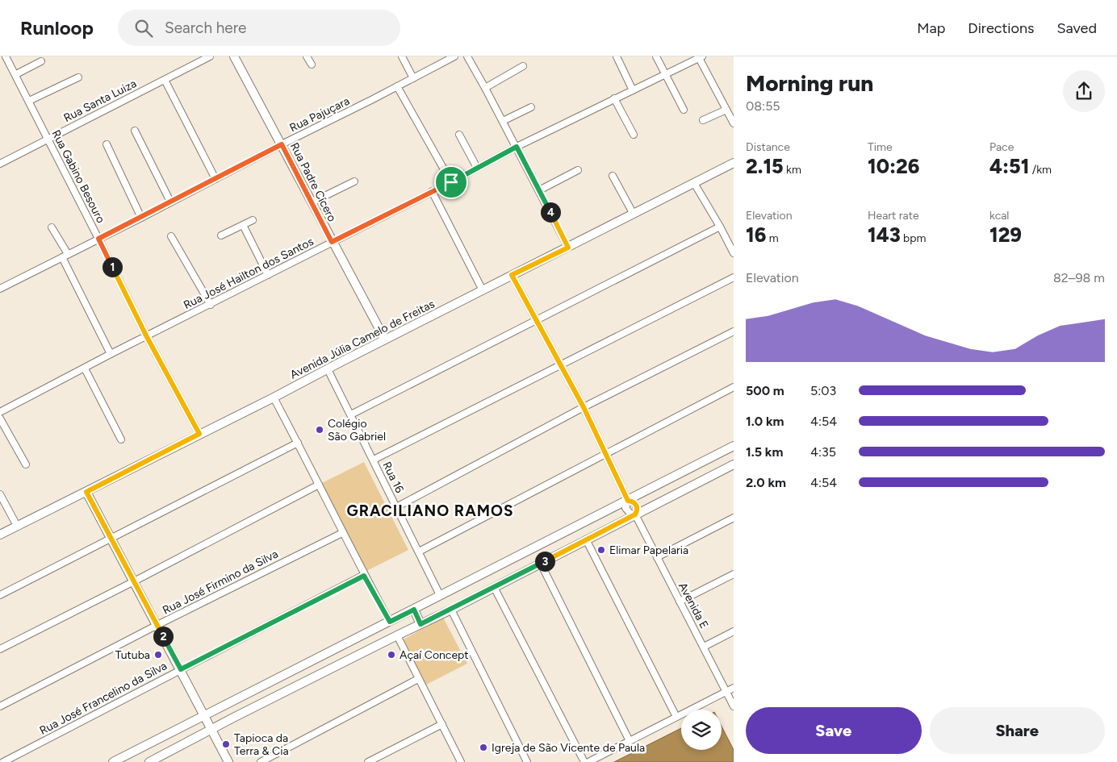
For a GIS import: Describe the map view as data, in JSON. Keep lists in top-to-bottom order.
{
  "streets": {
    "street": [
      "Rua Santa Luiza",
      "Rua Pajuçara",
      "Rua Gabino Besouro",
      "Rua Padre Cícero",
      "Rua José Hailton dos Santos",
      "Avenida Júlia Camelo de Freitas",
      "Rua 16",
      "Rua José Firmino da Silva",
      "Avenida E",
      "Rua José Francelino da Silva"
    ]
  },
  "crossings": [
    ["Rua Santa Luiza", "Rua Gabino Besouro"],
    ["Rua Pajuçara", "Rua Gabino Besouro"],
    ["Rua Pajuçara", "Rua Padre Cícero"],
    ["Rua Gabino Besouro", "Rua José Hailton dos Santos"],
    ["Rua Gabino Besouro", "Avenida Júlia Camelo de Freitas"],
    ["Rua Padre Cícero", "Rua José Hailton dos Santos"],
    ["Rua Padre Cícero", "Avenida Júlia Camelo de Freitas"],
    ["Avenida Júlia Camelo de Freitas", "Rua 16"],
    ["Avenida Júlia Camelo de Freitas", "Avenida E"]
  ],
  "districts": ["GRACILIANO RAMOS"],
  "places": [
    "Colégio São Gabriel",
    "Elimar Papelaria",
    "Tutuba",
    "Açaí Concept",
    "Tapioca da Terra & Cia",
    "Igreja de São Vicente de Paula"
  ],
  "page": {
    "header": "Runloop",
    "search": "Search here",
    "nav": ["Map", "Directions", "Saved"],
    "heading": ["Morning run", "08:55"],
    "stats": [
      ["Distance", "2.15 km"],
      ["Time", "10:26"],
      ["Pace", "4:51 /km"],
      ["Elevation", "16 m"],
      ["Heart rate", "143 bpm"],
      ["kcal", "129"]
    ],
    "pins": [
      "4",
      "1",
      "3",
      "2"
    ],
    "chart": ["Elevation", "82–98 m"],
    "list": [
      {
        "name": "500 m",
        "note": "5:03"
      },
      {
        "name": "1.0 km",
        "note": "4:54"
      },
      {
        "name": "1.5 km",
        "note": "4:35"
      },
      {
        "name": "2.0 km",
        "note": "4:54"
      }
    ],
    "buttons": ["Save", "Share"]
  }
}
